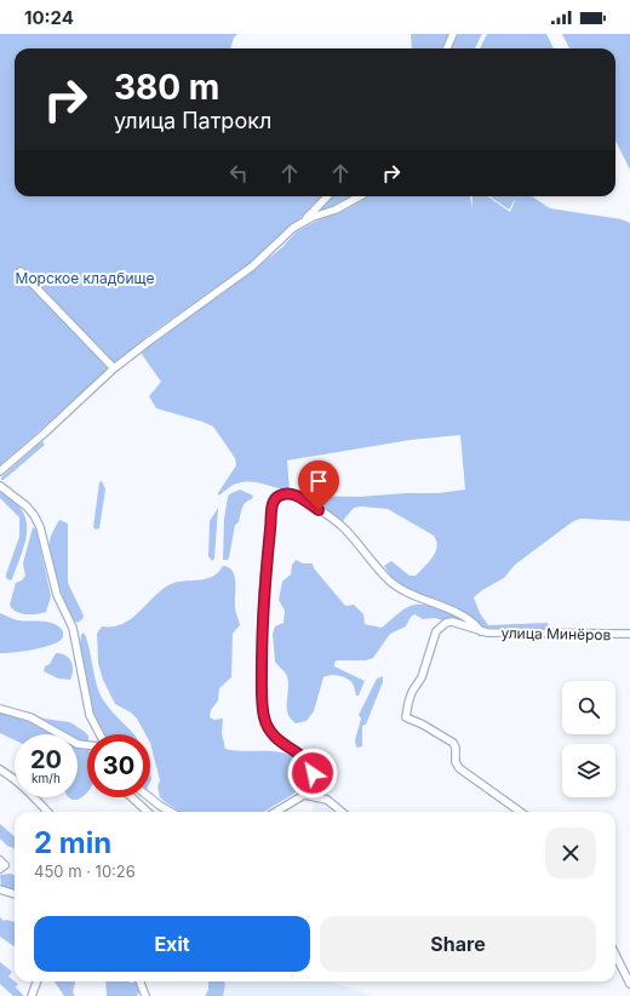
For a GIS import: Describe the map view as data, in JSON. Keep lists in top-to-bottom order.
{
  "streets": {
    "street": ["улица Минёров"]
  },
  "parks": ["Морское кладбище"],
  "page": {
    "status": "10:24",
    "turn": ["380 m", "улица Патрокл"],
    "speed": "20 km/h",
    "limit": "30",
    "heading": ["2 min", "450 m · 10:26"],
    "buttons": ["Exit", "Share"]
  }
}
